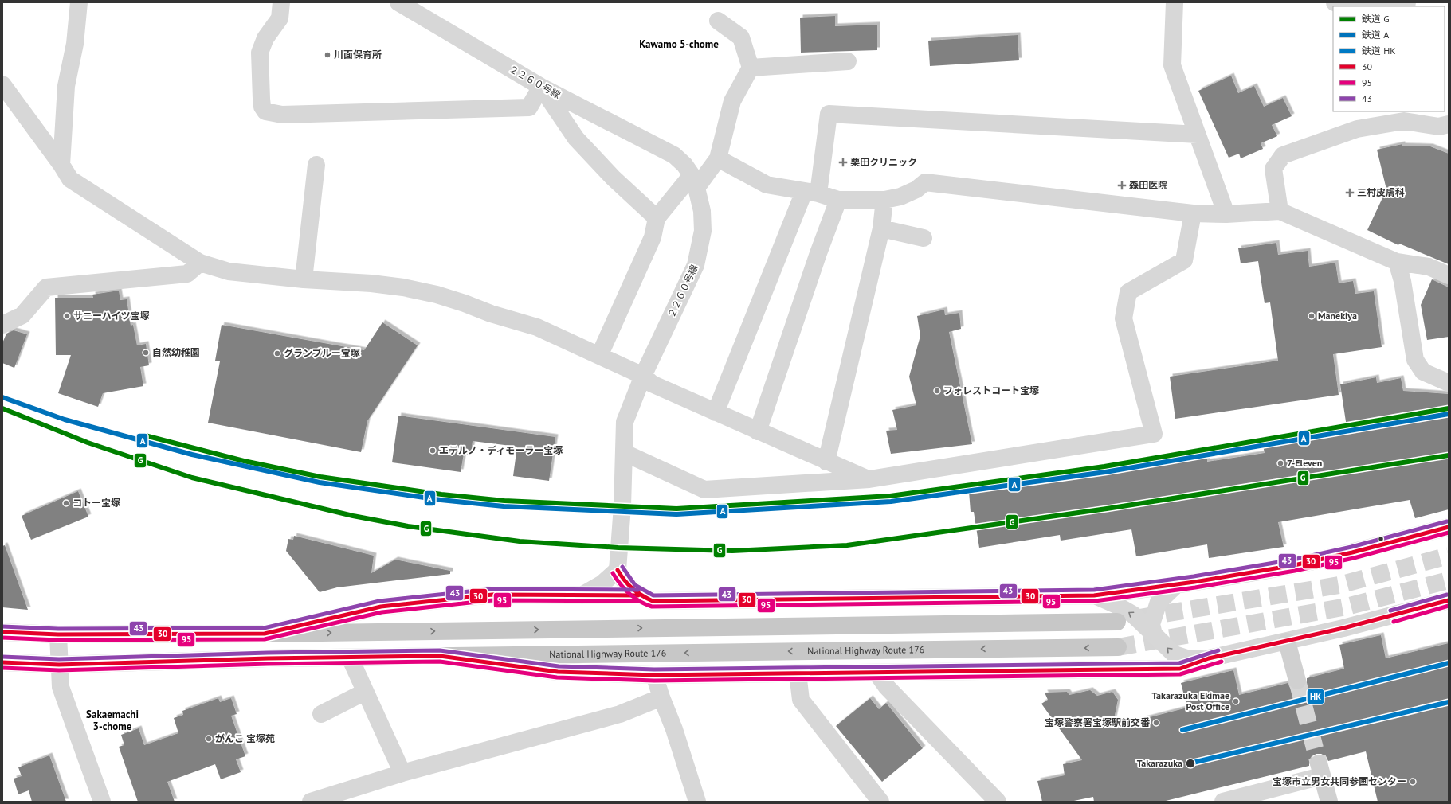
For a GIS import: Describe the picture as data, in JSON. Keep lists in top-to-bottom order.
{
  "streets": {
    "highway": ["National Highway Route 176"],
    "street": ["２２６０号線"]
  },
  "districts": ["Kawamo 5-chome", "Sakaemachi 3-chome"],
  "places": {
    "other": [
      "川面保育所",
      "サニーハイツ宝塚",
      "Manekiya",
      "自然幼稚園",
      "グランブルー宝塚",
      "フォレストコート宝塚",
      "エテルノ・ディモーラー宝塚",
      "7-Eleven",
      "コトー宝塚",
      "Takarazuka Ekimae Post Office",
      "宝塚警察署宝塚駅前交番",
      "がんこ 宝塚苑",
      "Takarazuka",
      "宝塚市立男女共同参画センター"
    ],
    "health": ["栗田クリニック", "森田医院", "三村皮膚科"]
  },
  "lines": [
    "rail line A",
    "rail line G",
    "transit line 43",
    "transit line 30",
    "transit line 95",
    "rail line HK"
  ],
  "legend": [
    "鉄道 G",
    "鉄道 A",
    "鉄道 HK",
    "30",
    "95",
    "43"
  ]
}
